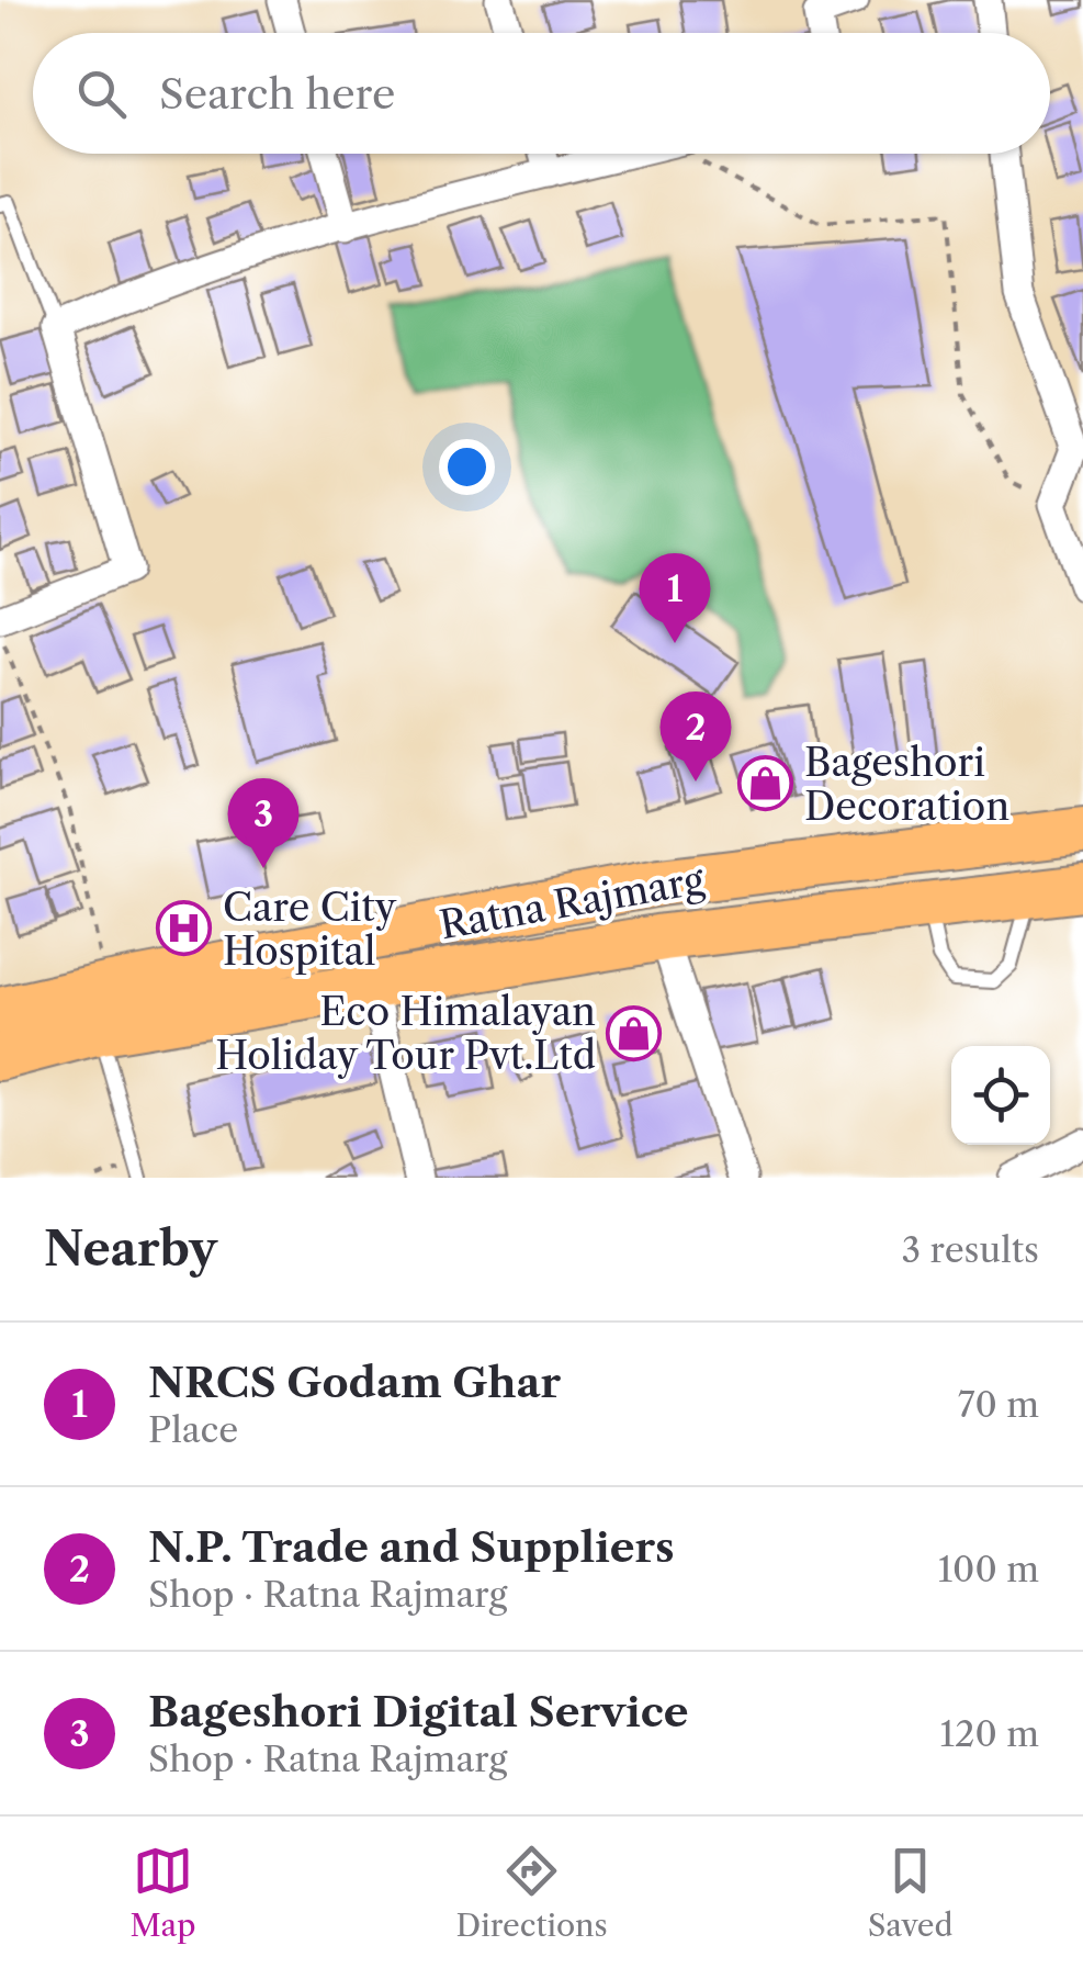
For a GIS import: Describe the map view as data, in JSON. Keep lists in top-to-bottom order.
{
  "streets": {
    "highway": ["Ratna Rajmarg"]
  },
  "places": {
    "shop": ["Bageshori Decoration", "Eco Himalayan Holiday Tour Pvt.Ltd"],
    "hospital": ["Care City Hospital"]
  },
  "page": {
    "search": "Search here",
    "pins": ["1", "2", "3"],
    "heading": ["Nearby", "3 results"],
    "list": [
      {
        "mark": "1",
        "name": "NRCS Godam Ghar",
        "note": "Place",
        "value": "70 m"
      },
      {
        "mark": "2",
        "name": "N.P. Trade and Suppliers",
        "note": "Shop · Ratna Rajmarg",
        "value": "100 m"
      },
      {
        "mark": "3",
        "name": "Bageshori Digital Service",
        "note": "Shop · Ratna Rajmarg",
        "value": "120 m"
      }
    ],
    "nav": ["Map", "Directions", "Saved"]
  }
}
